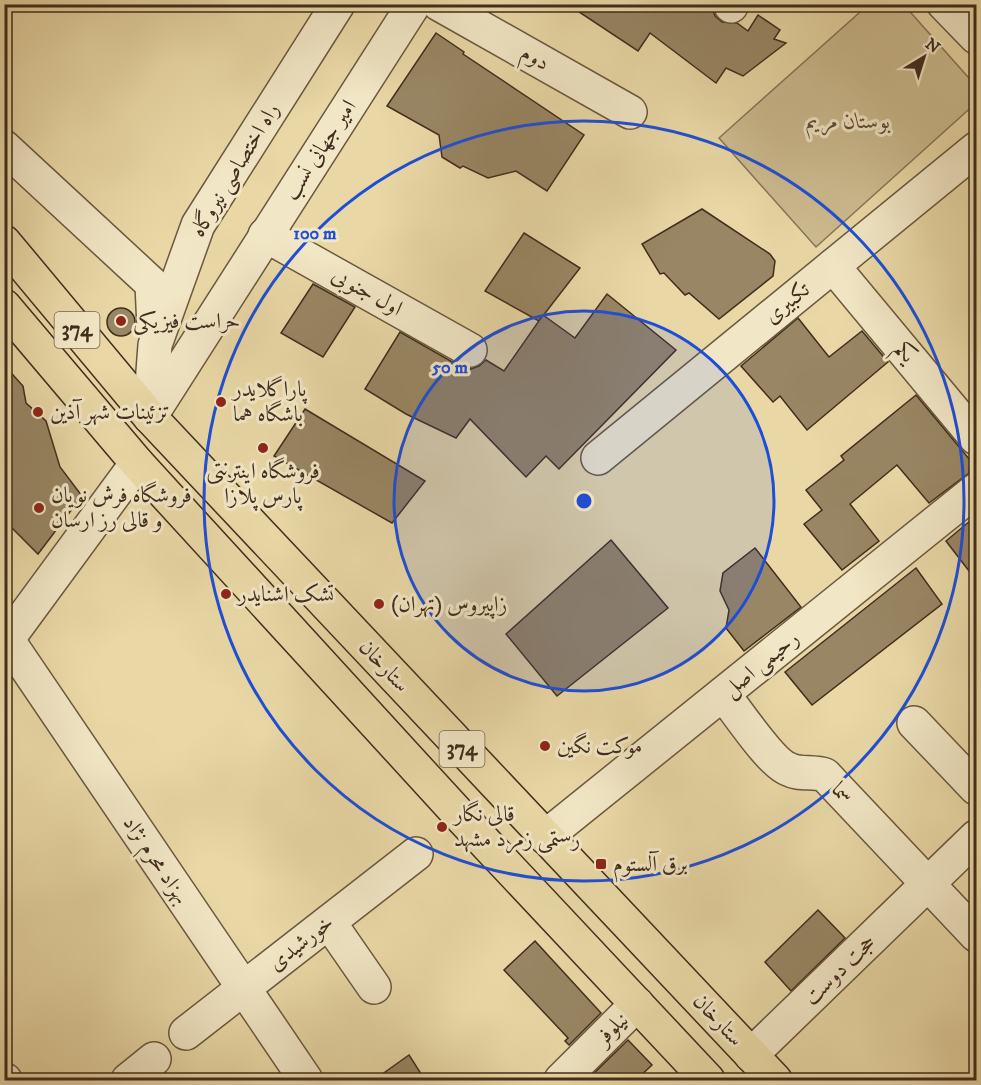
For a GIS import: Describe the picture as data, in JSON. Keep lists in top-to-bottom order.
{
  "streets": {
    "main road": ["374", "ستارخان"],
    "street": [
      "دوم",
      "امیر جهانی نسب",
      "راه اختصاصی نیروگاه",
      "اول جنوبی",
      "تکبیری",
      "یکم",
      "رحیمی اصل",
      "سما",
      "بهزاد محرم نژاد",
      "خورشیدی",
      "حجت دوست",
      "نیلوفر"
    ]
  },
  "crossings": [
    ["امیر جهانی نسب", "راه اختصاصی نیروگاه"],
    ["امیر جهانی نسب", "اول جنوبی"],
    ["امیر جهانی نسب", "ستارخان"],
    ["راه اختصاصی نیروگاه", "ستارخان"],
    ["تکبیری", "یکم"],
    ["رحیمی اصل", "ستارخان"],
    ["رحیمی اصل", "سما"],
    ["ستارخان", "حجت دوست"],
    ["ستارخان", "نیلوفر"],
    ["سما", "حجت دوست"],
    ["بهزاد محرم نژاد", "خورشیدی"]
  ],
  "parks": ["بوستان مریم"],
  "places": {
    "other": [
      "حراست فیزیکی",
      "پاراگلایدر باشگاه هما",
      "تزئینات شهر آذین",
      "فروشگاه اینترنتی پارس پلازا",
      "فروشگاه فرش نویان و قالی رز ارسان",
      "تشک اشنایدر",
      "زاپیروس (تهران)",
      "موکت نگین",
      "قالی نگار رستمی زمرد مشهد"
    ],
    "transit": ["برق آلستوم"]
  },
  "north": "top right",
  "rings": ["100 m", "50 m"]
}
